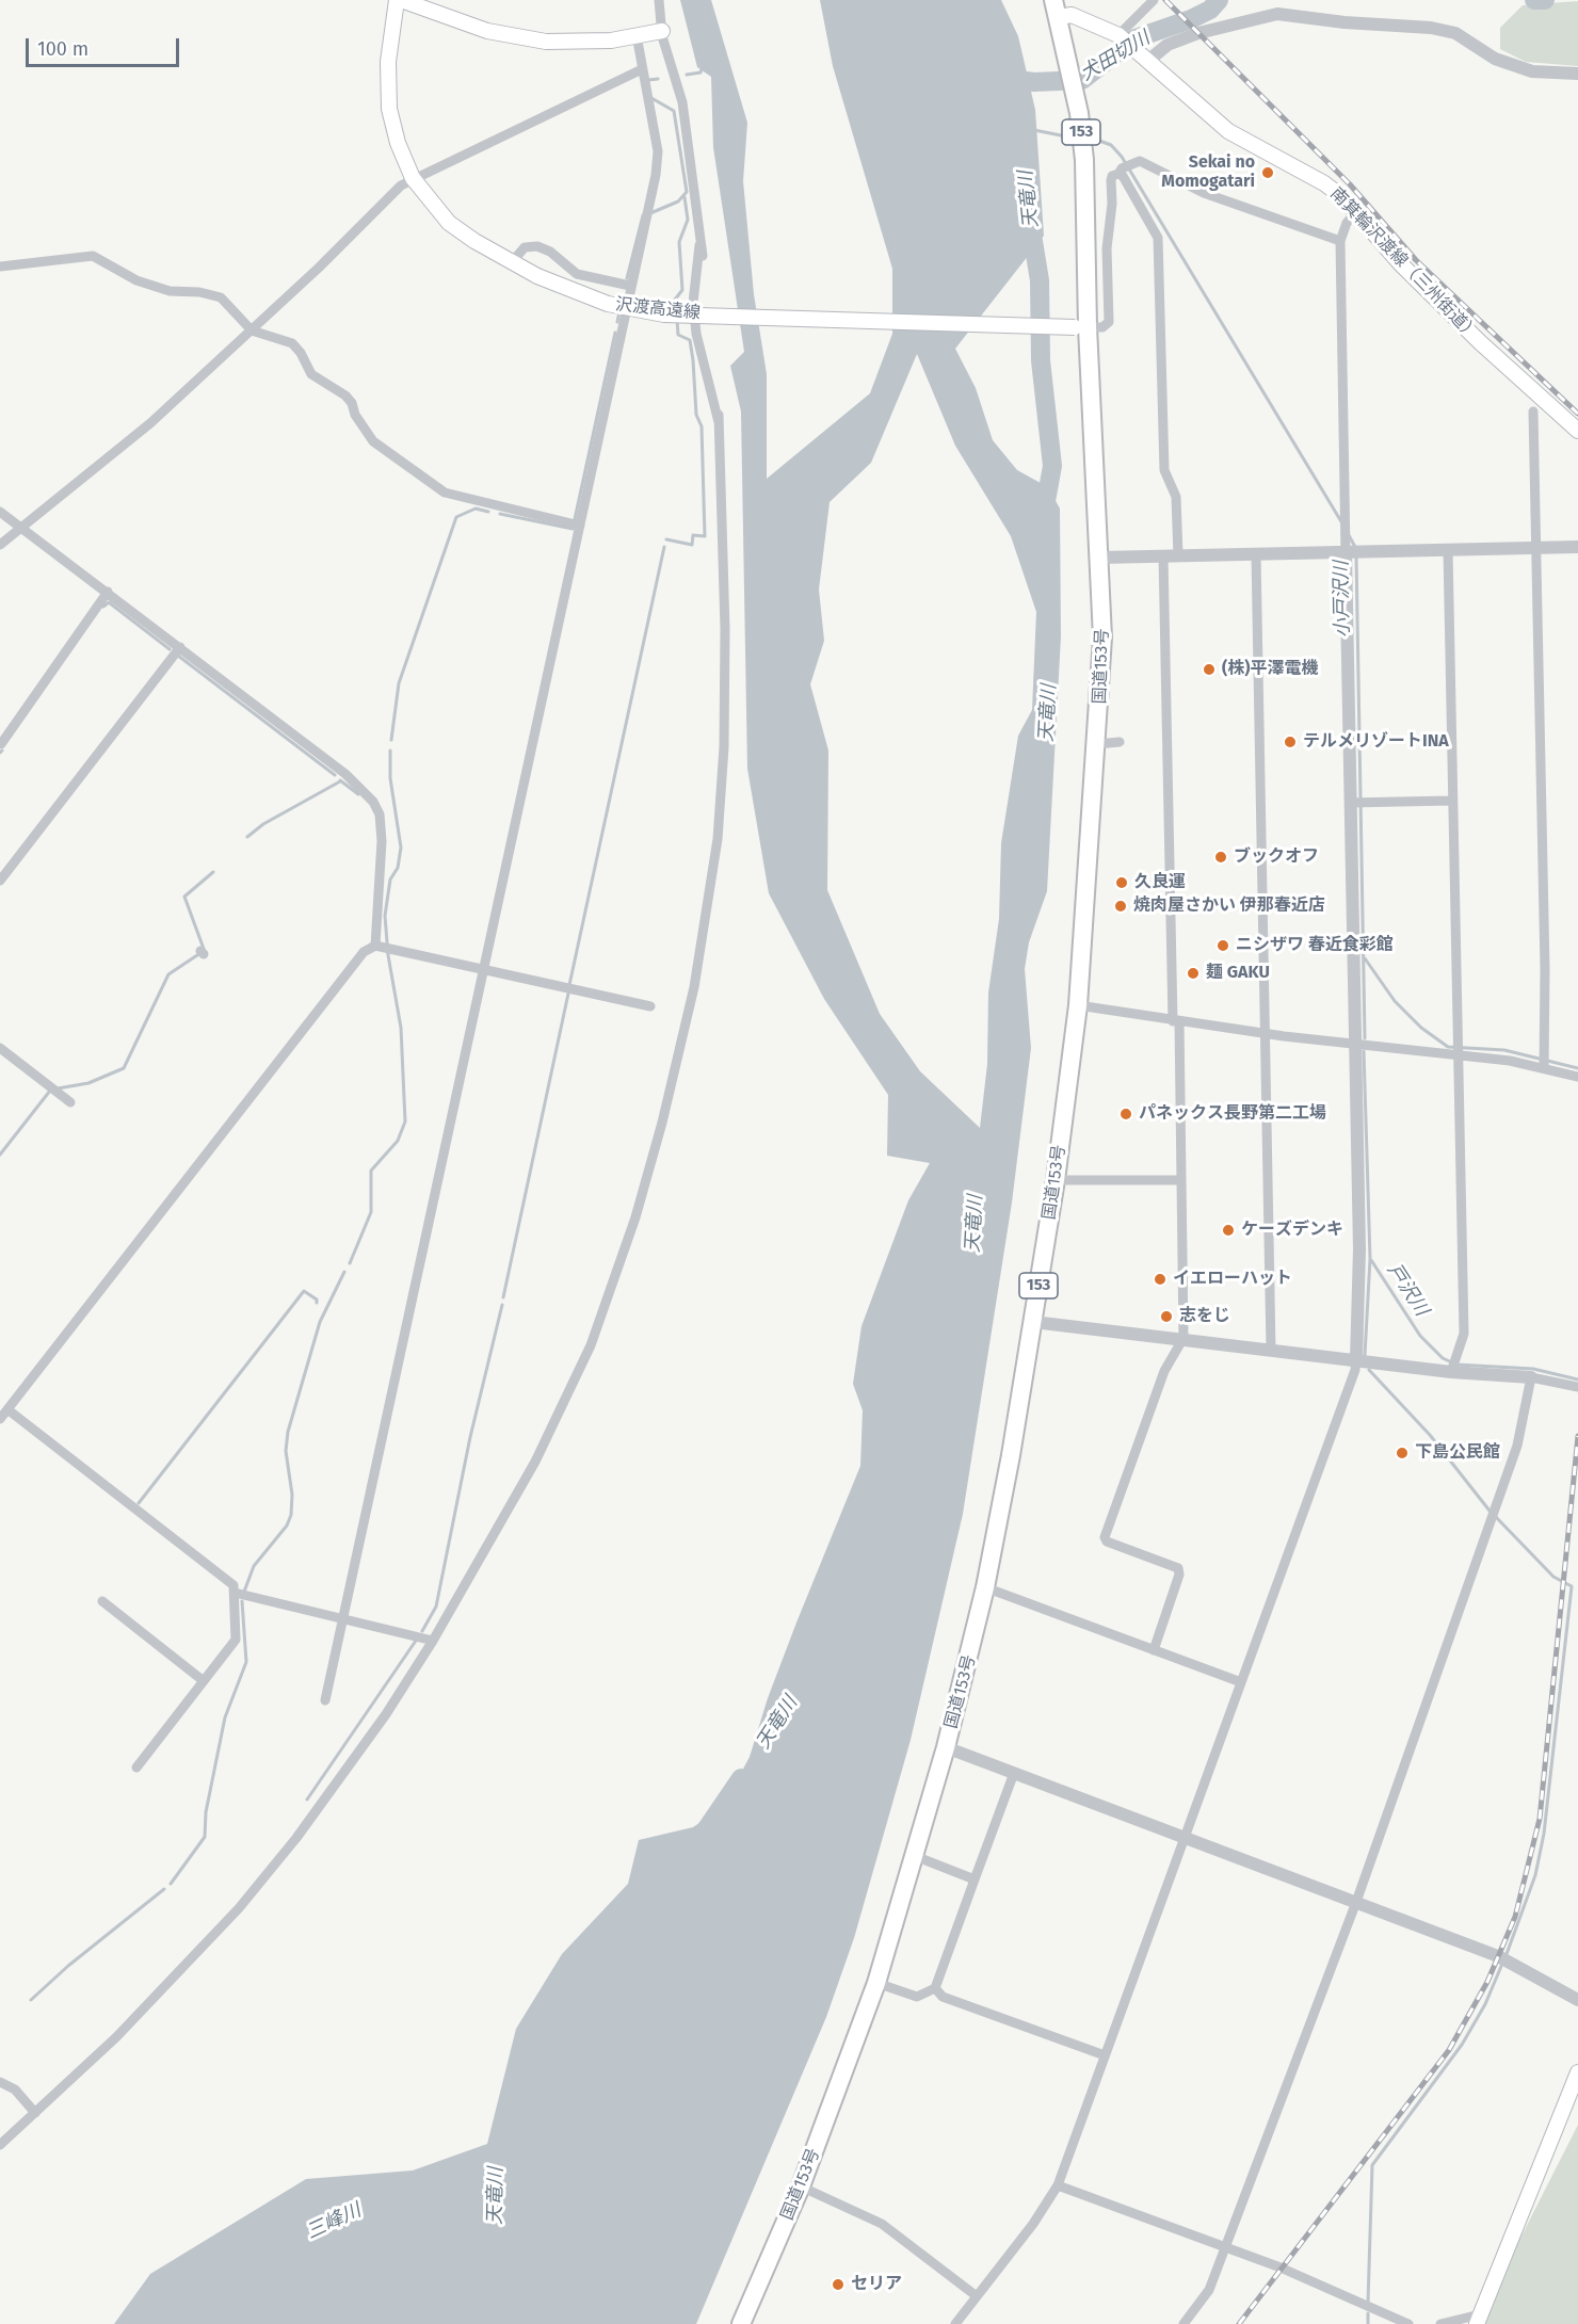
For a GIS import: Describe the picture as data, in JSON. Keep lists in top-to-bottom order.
{
  "streets": {
    "highway": ["153", "国道153号"],
    "main road": ["南箕輪沢渡線（三州街道）", "沢渡高遠線"]
  },
  "crossings": [
    ["南箕輪沢渡線（三州街道）", "国道153号"],
    ["沢渡高遠線", "国道153号"]
  ],
  "water": [
    "犬田切川",
    "天竜川",
    "小戸沢川",
    "戸沢川",
    "三峰川"
  ],
  "places": [
    "Sekai no Momogatari",
    "(株)平澤電機",
    "テルメリゾートINA",
    "ブックオフ",
    "久良運",
    "焼肉屋さかい 伊那春近店",
    "ニシザワ 春近食彩館",
    "麺 GAKU",
    "パネックス長野第二工場",
    "ケーズデンキ",
    "イエローハット",
    "志をじ",
    "下島公民館",
    "セリア"
  ],
  "scale_bar": "100 m"
}
